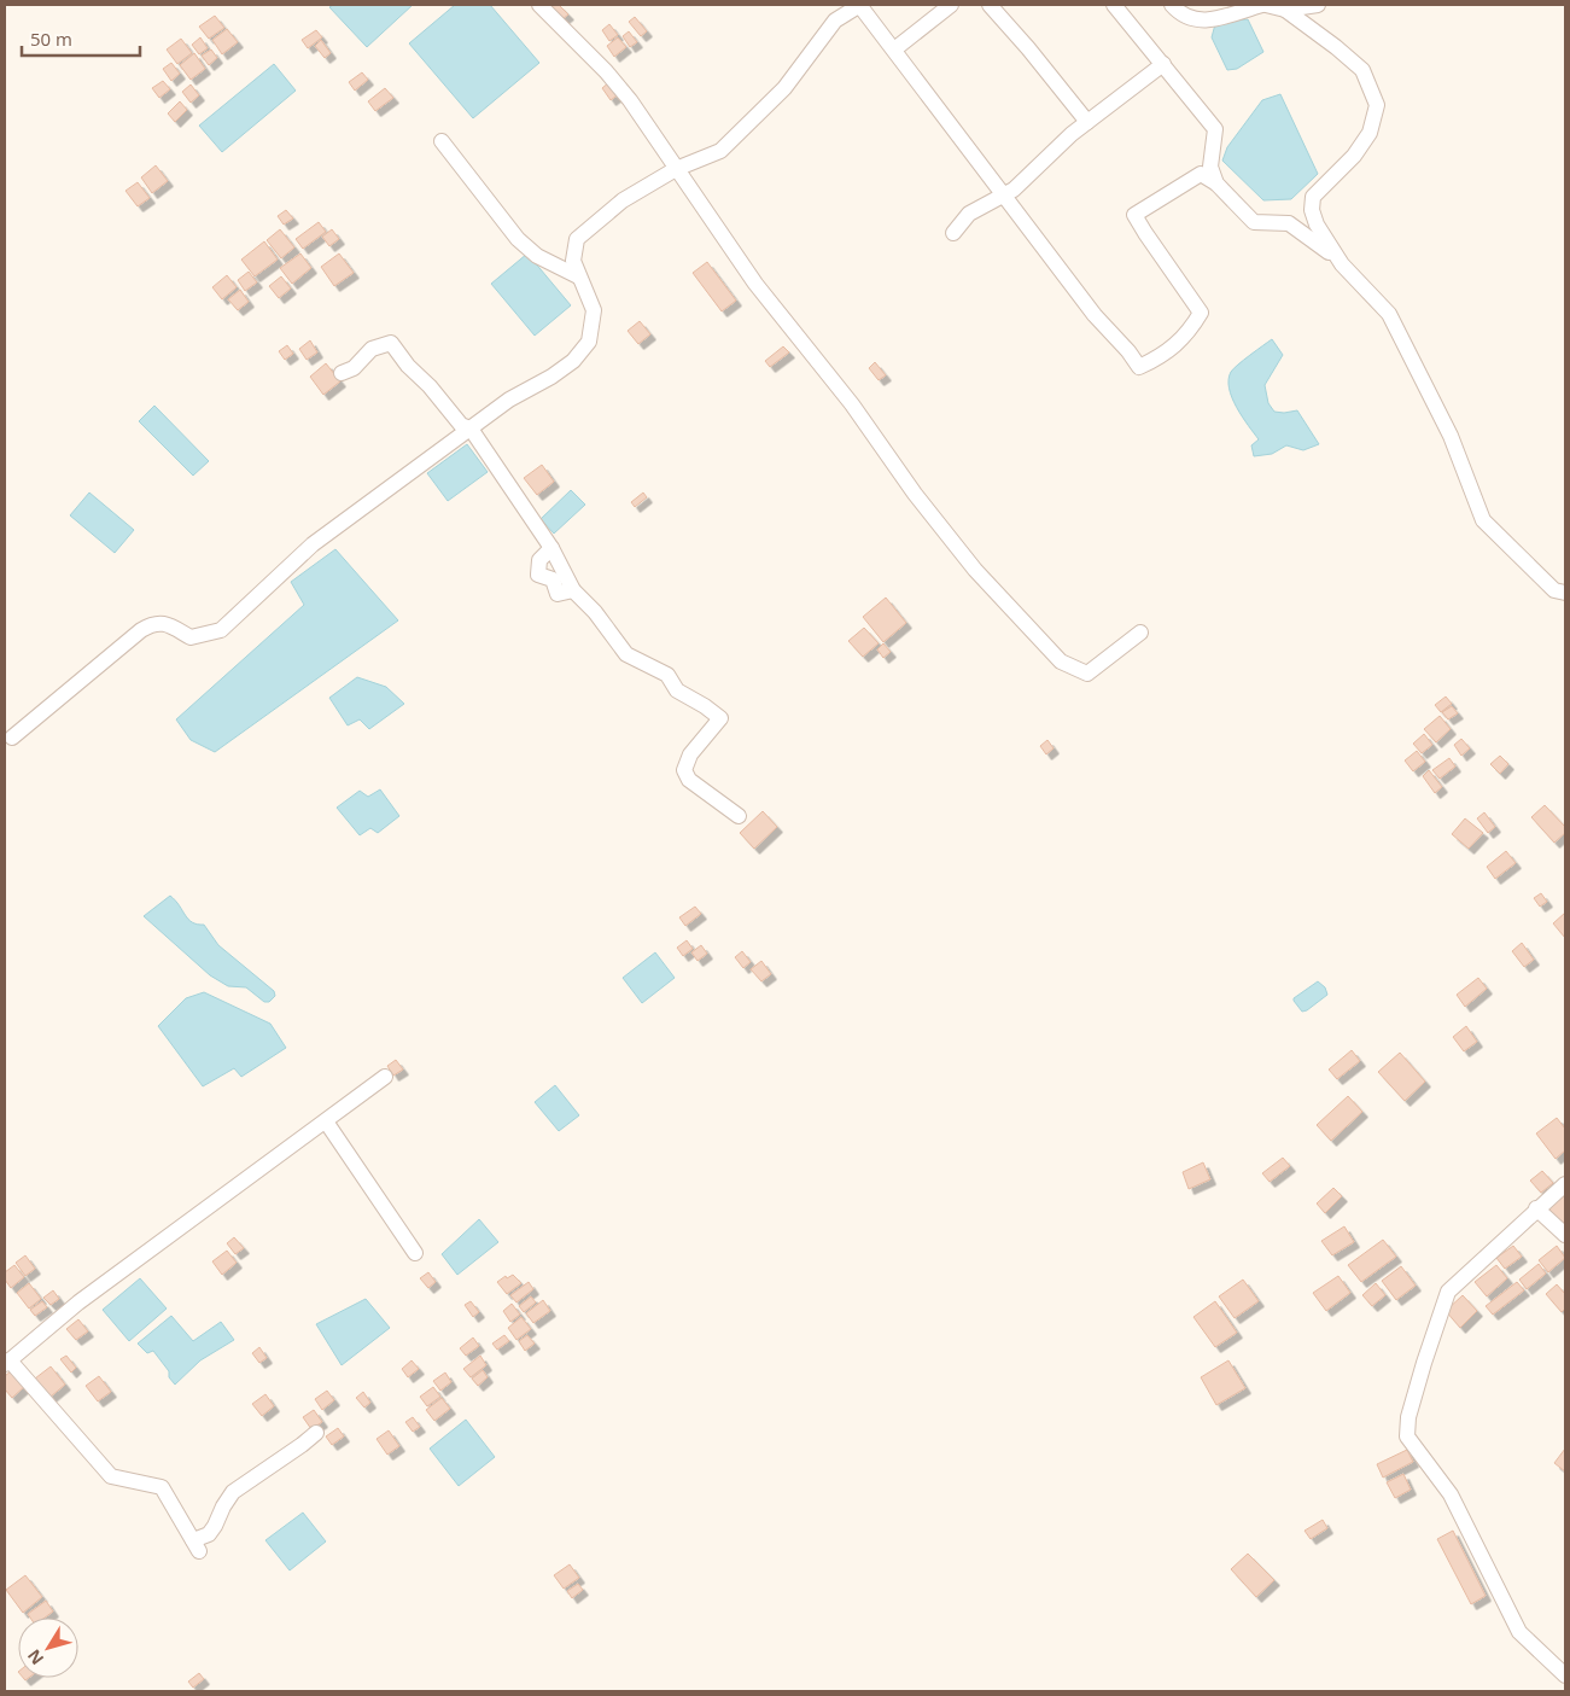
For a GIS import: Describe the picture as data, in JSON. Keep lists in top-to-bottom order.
{
  "scale_bar": "50 m",
  "north": "bottom left"
}
